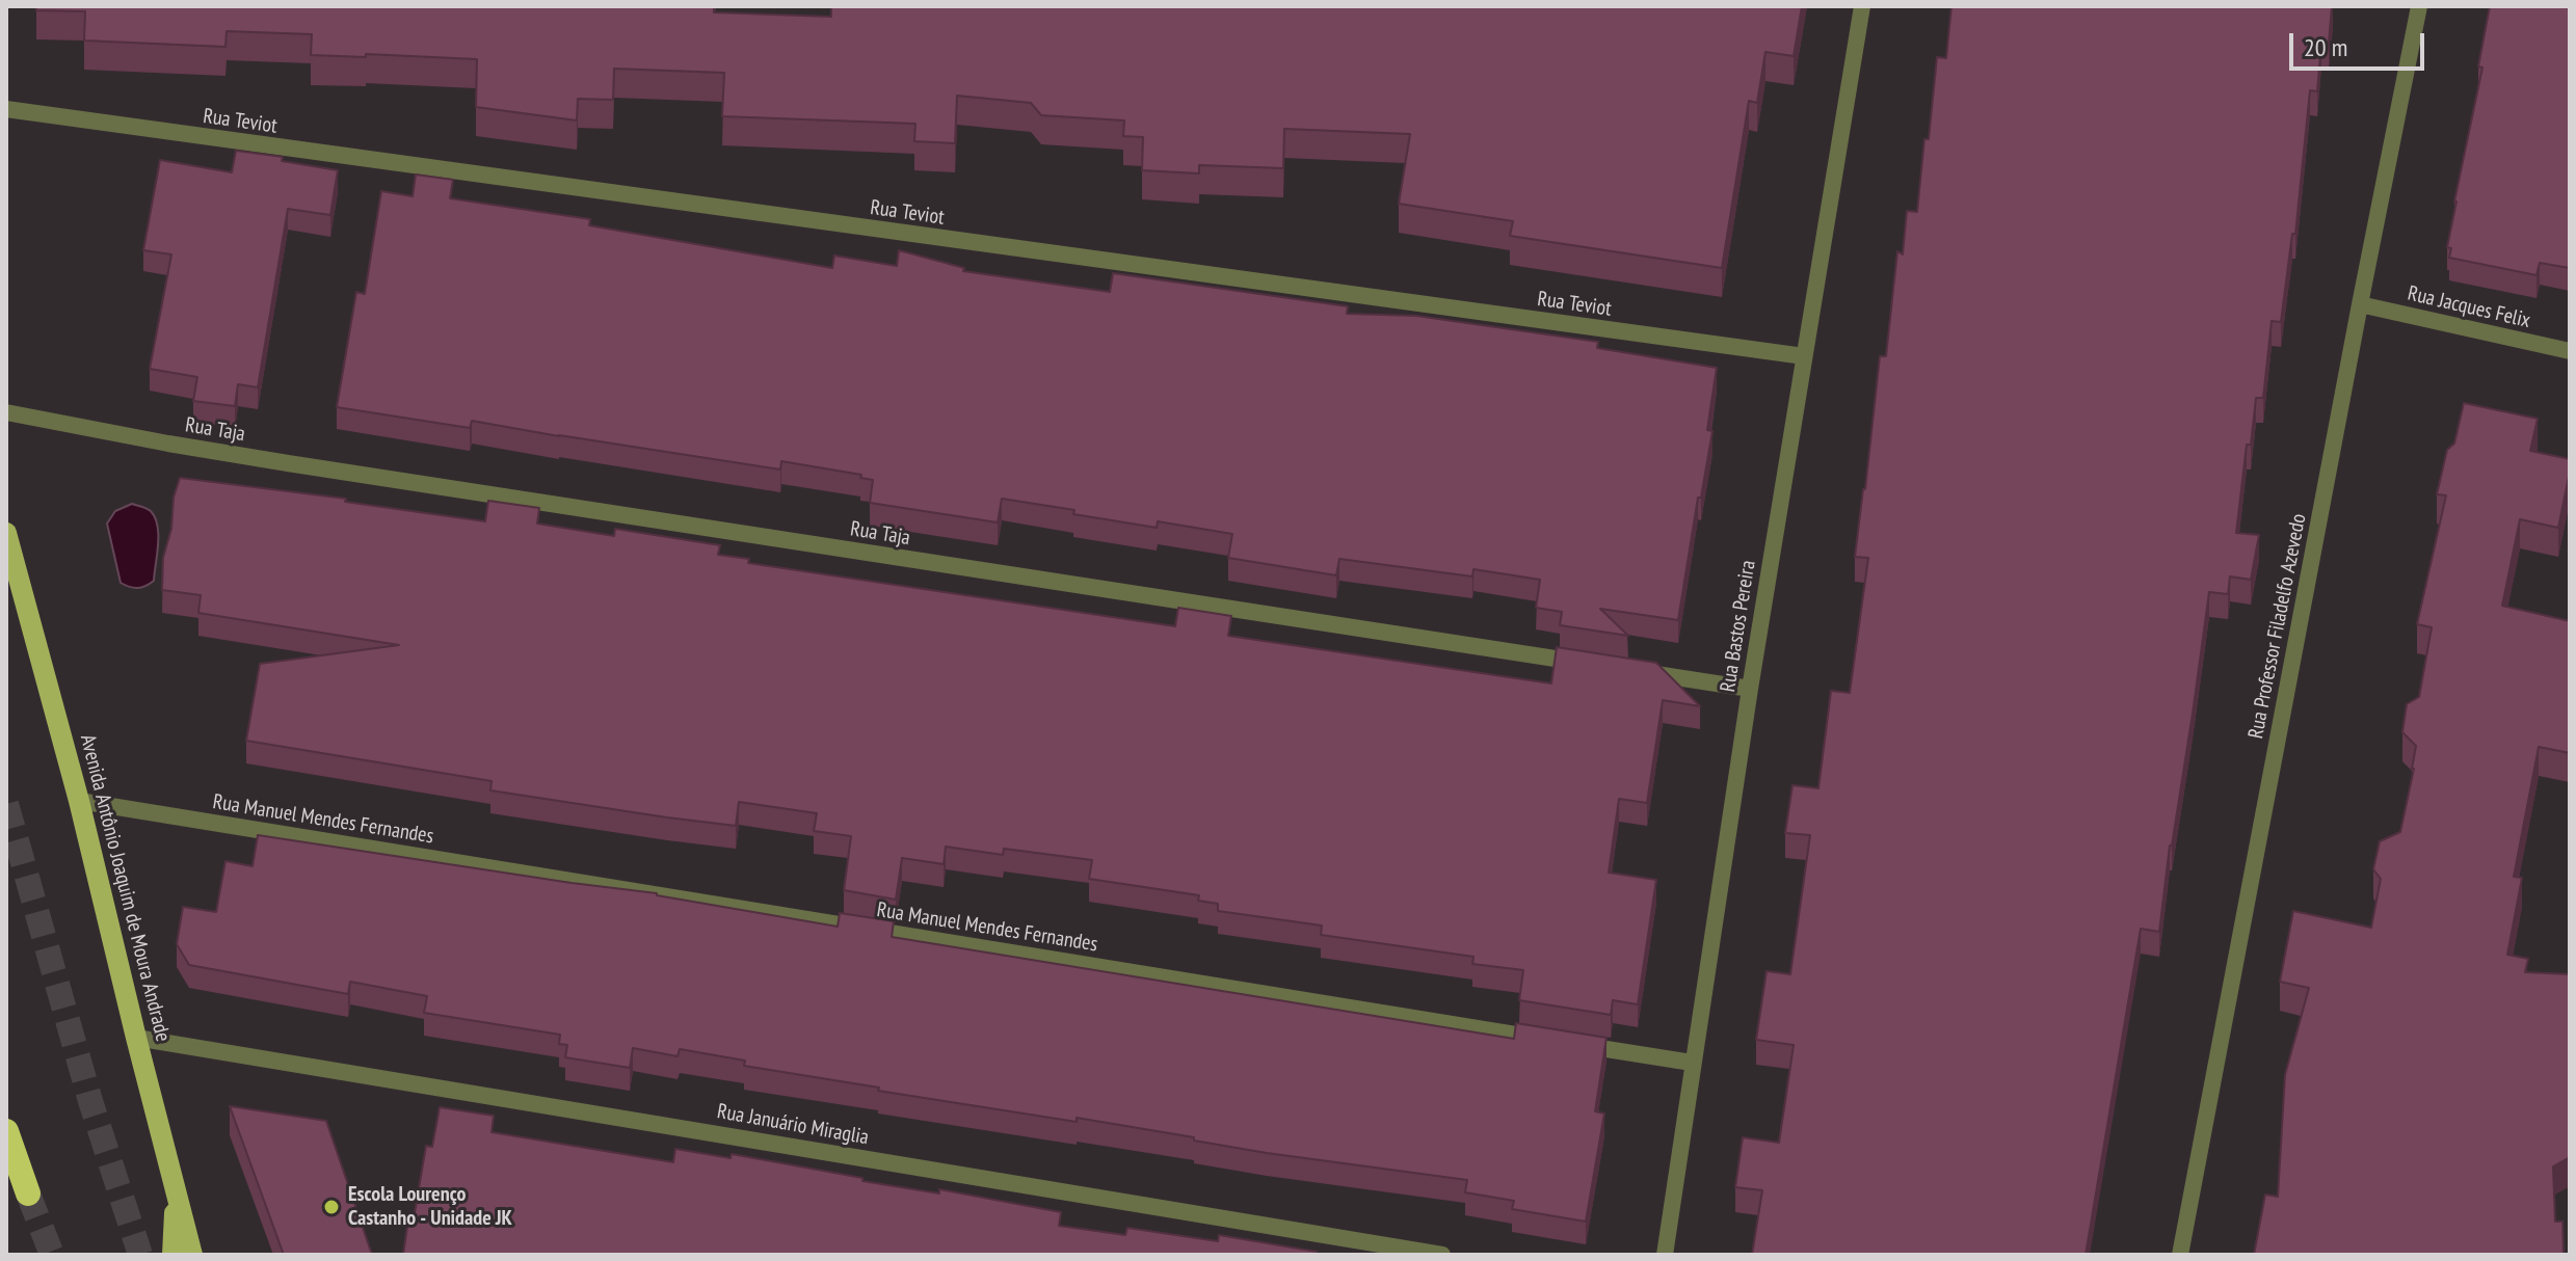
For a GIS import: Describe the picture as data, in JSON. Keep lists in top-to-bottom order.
{
  "streets": {
    "main road": ["Avenida Antônio Joaquim de Moura Andrade"],
    "street": [
      "Rua Teviot",
      "Rua Jacques Felix",
      "Rua Taja",
      "Rua Bastos Pereira",
      "Rua Professor Filadelfo Azevedo",
      "Rua Manuel Mendes Fernandes",
      "Rua Januário Miraglia"
    ]
  },
  "crossings": [
    ["Rua Teviot", "Rua Bastos Pereira"],
    ["Rua Jacques Felix", "Rua Professor Filadelfo Azevedo"],
    ["Rua Bastos Pereira", "Rua Manuel Mendes Fernandes"],
    ["Rua Manuel Mendes Fernandes", "Avenida Antônio Joaquim de Moura Andrade"],
    ["Avenida Antônio Joaquim de Moura Andrade", "Rua Januário Miraglia"]
  ],
  "places": ["Escola Lourenço Castanho - Unidade JK"],
  "scale_bar": "20 m"
}
